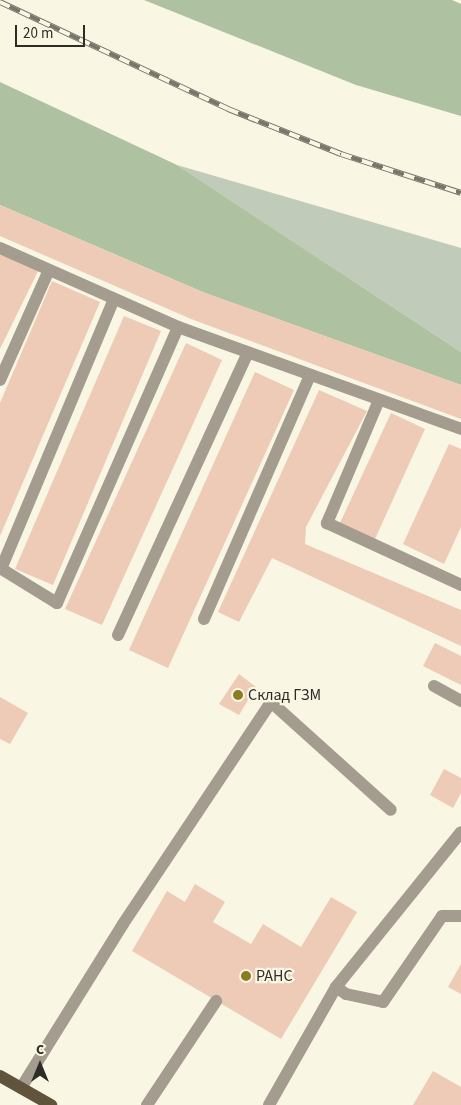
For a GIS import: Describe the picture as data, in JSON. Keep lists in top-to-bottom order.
{
  "places": ["Склад ГЗМ", "РАНС"],
  "scale_bar": "20 m",
  "north": "top"
}
